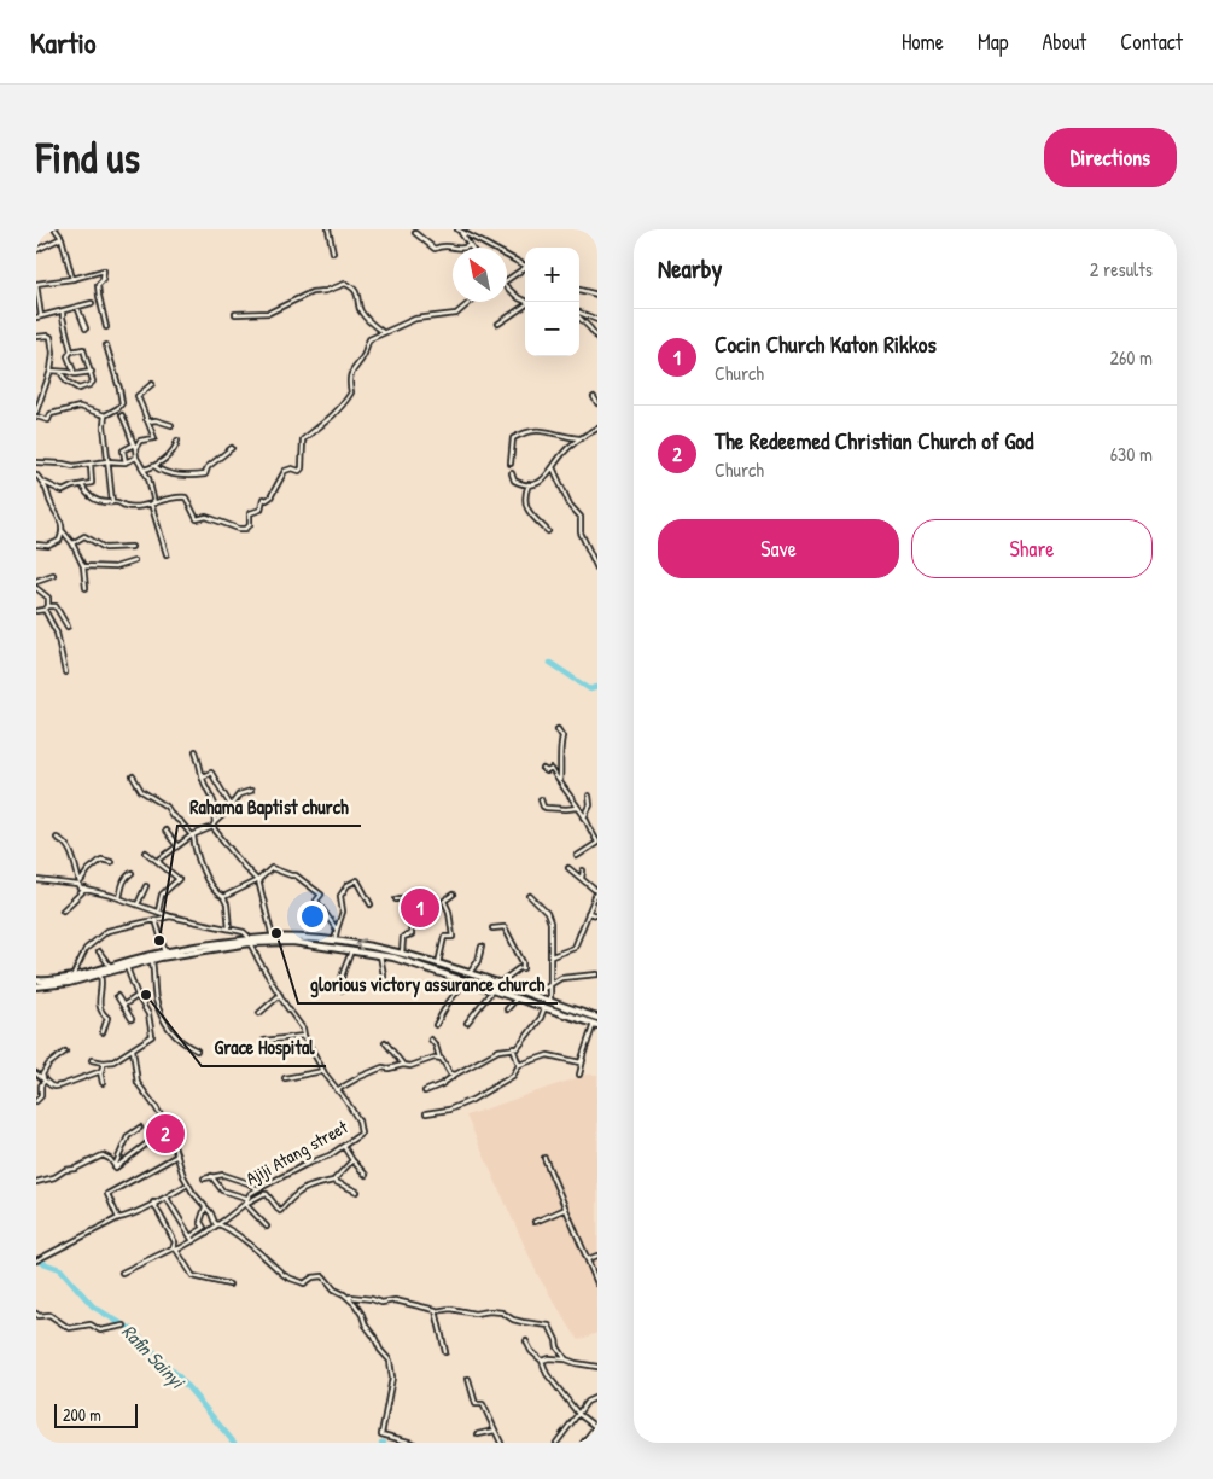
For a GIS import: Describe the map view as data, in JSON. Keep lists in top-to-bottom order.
{
  "streets": {
    "street": ["Ajiji Atang street"]
  },
  "water": ["Rafin Sainyi"],
  "places": ["glorious victory assurance church", "Rahama Baptist church", "Grace Hospital"],
  "scale_bar": "200 m",
  "north": "top left",
  "page": {
    "header": "Kartio",
    "nav": [
      "Home",
      "Map",
      "About",
      "Contact"
    ],
    "buttons": [
      "Directions",
      ["Save", "Share"]
    ],
    "title": "Find us",
    "heading": ["Nearby", "2 results"],
    "map_buttons": ["+", "−"],
    "list": [
      {
        "mark": "1",
        "name": "Cocin Church Katon Rikkos",
        "note": "Church",
        "value": "260 m"
      },
      {
        "mark": "2",
        "name": "The Redeemed Christian Church of God",
        "note": "Church",
        "value": "630 m"
      }
    ],
    "pins": ["1", "2"],
    "scale": "200 m"
  }
}
